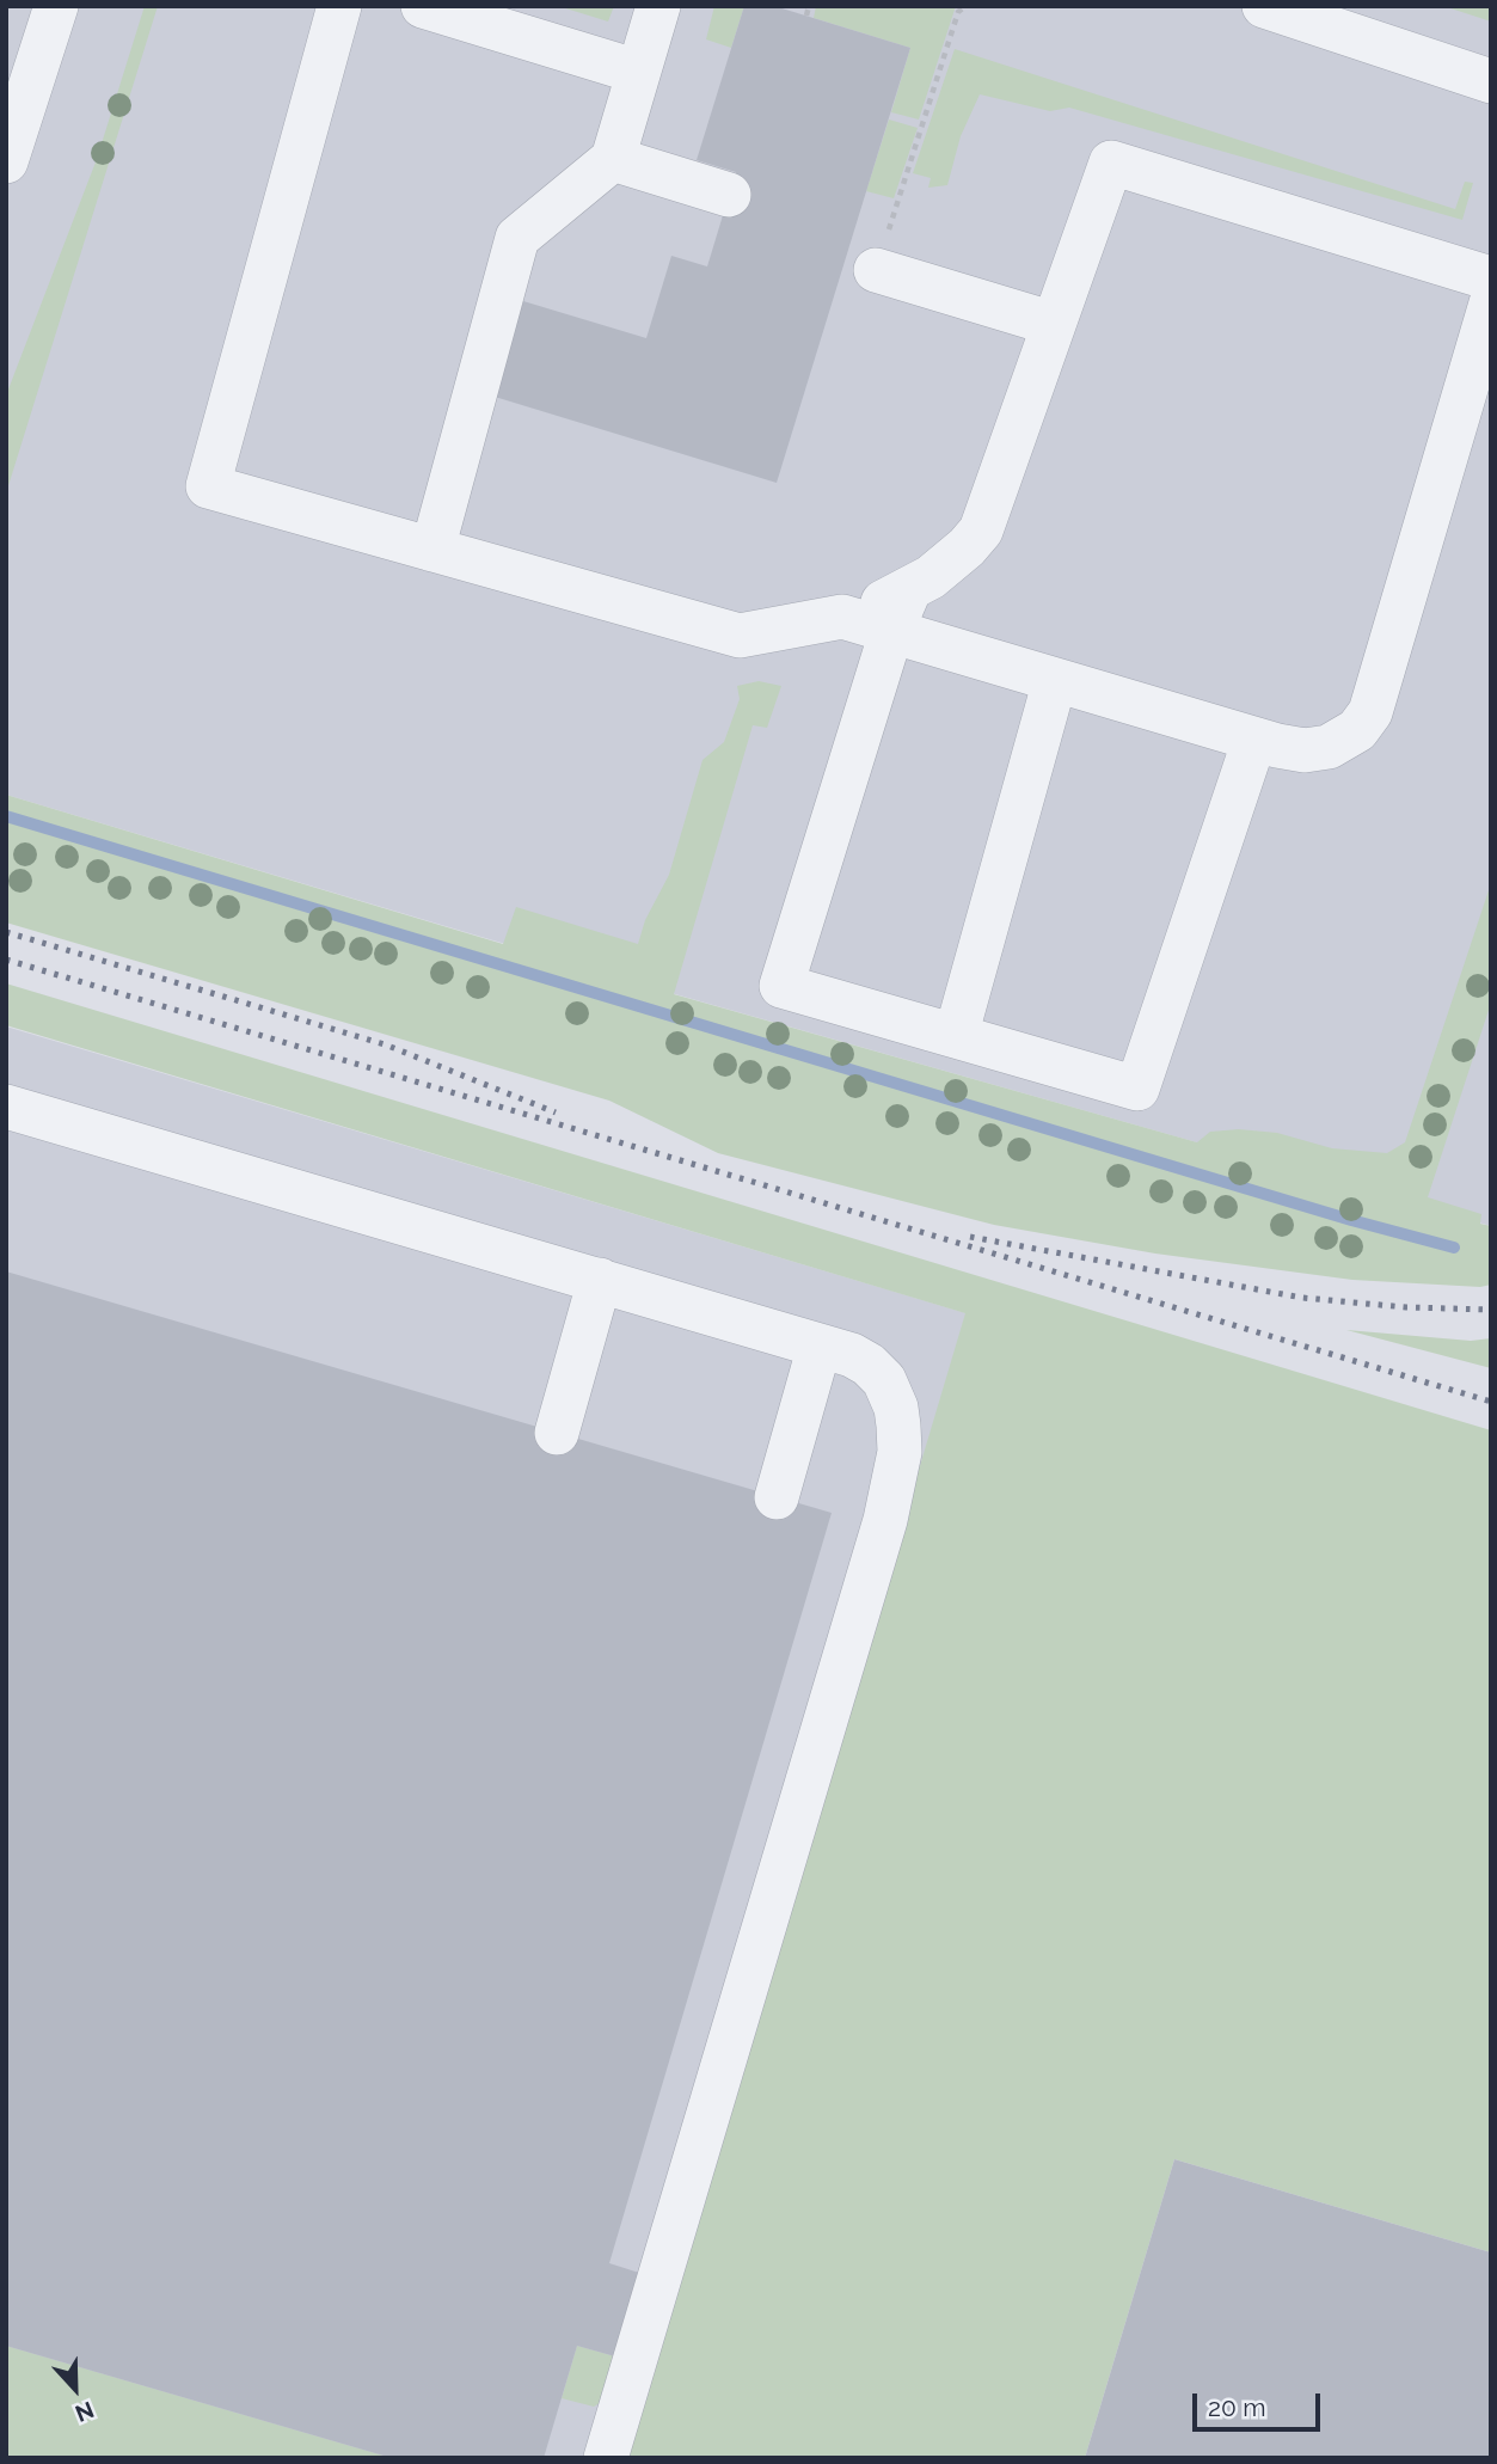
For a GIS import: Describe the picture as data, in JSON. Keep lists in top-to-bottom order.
{
  "scale_bar": "20 m",
  "north": "bottom"
}
